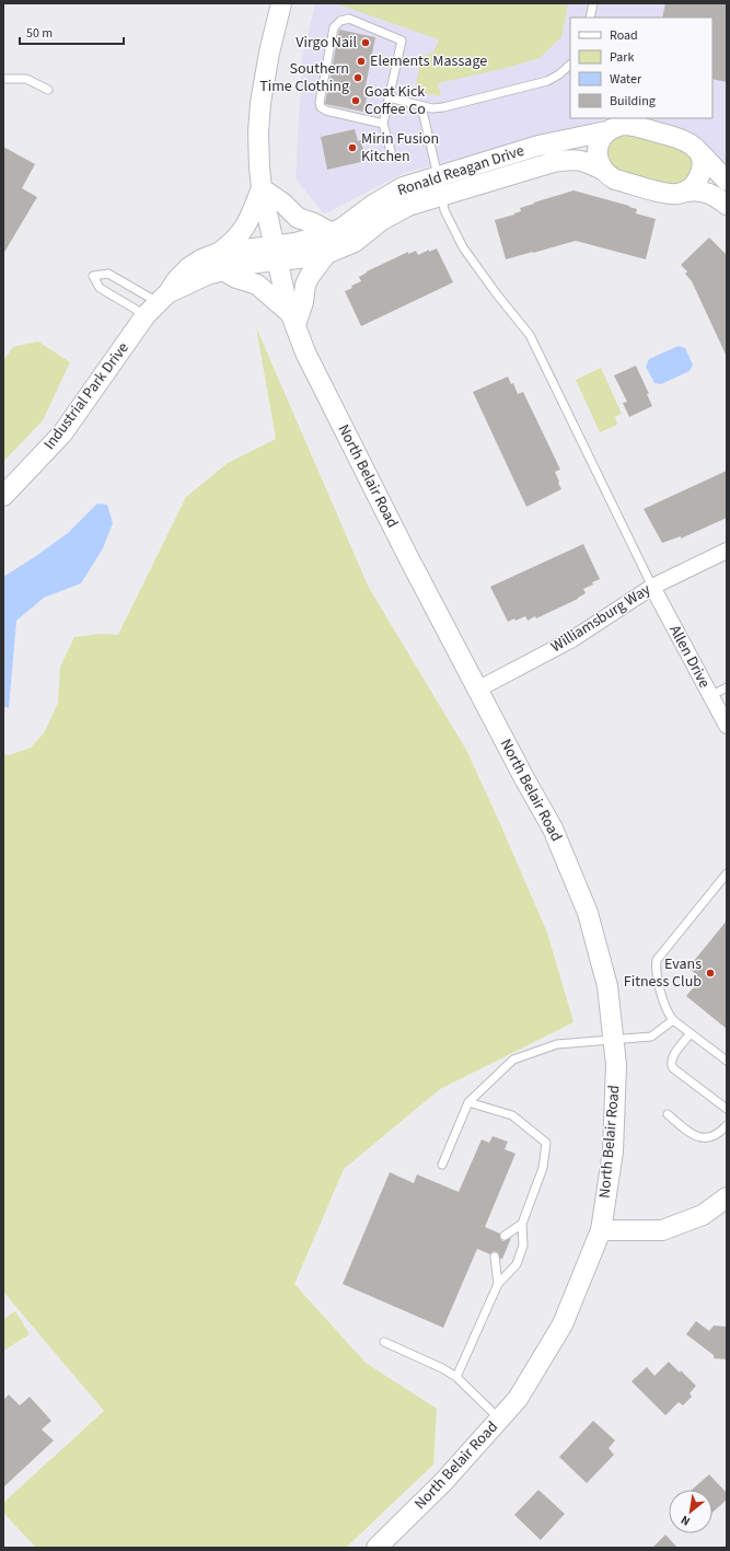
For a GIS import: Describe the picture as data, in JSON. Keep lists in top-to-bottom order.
{
  "streets": {
    "street": [
      "Ronald Reagan Drive",
      "Industrial Park Drive",
      "North Belair Road",
      "Williamsburg Way",
      "Allen Drive"
    ]
  },
  "crossings": [
    ["Ronald Reagan Drive", "Industrial Park Drive"],
    ["Ronald Reagan Drive", "North Belair Road"],
    ["Industrial Park Drive", "North Belair Road"],
    ["North Belair Road", "Williamsburg Way"],
    ["Williamsburg Way", "Allen Drive"]
  ],
  "places": [
    "Virgo Nail",
    "Elements Massage",
    "Southern Time Clothing",
    "Goat Kick Coffee Co",
    "Mirin Fusion Kitchen",
    "Evans Fitness Club"
  ],
  "legend": [
    "Road",
    "Park",
    "Water",
    "Building"
  ],
  "scale_bar": "50 m",
  "north": "bottom left"
}
